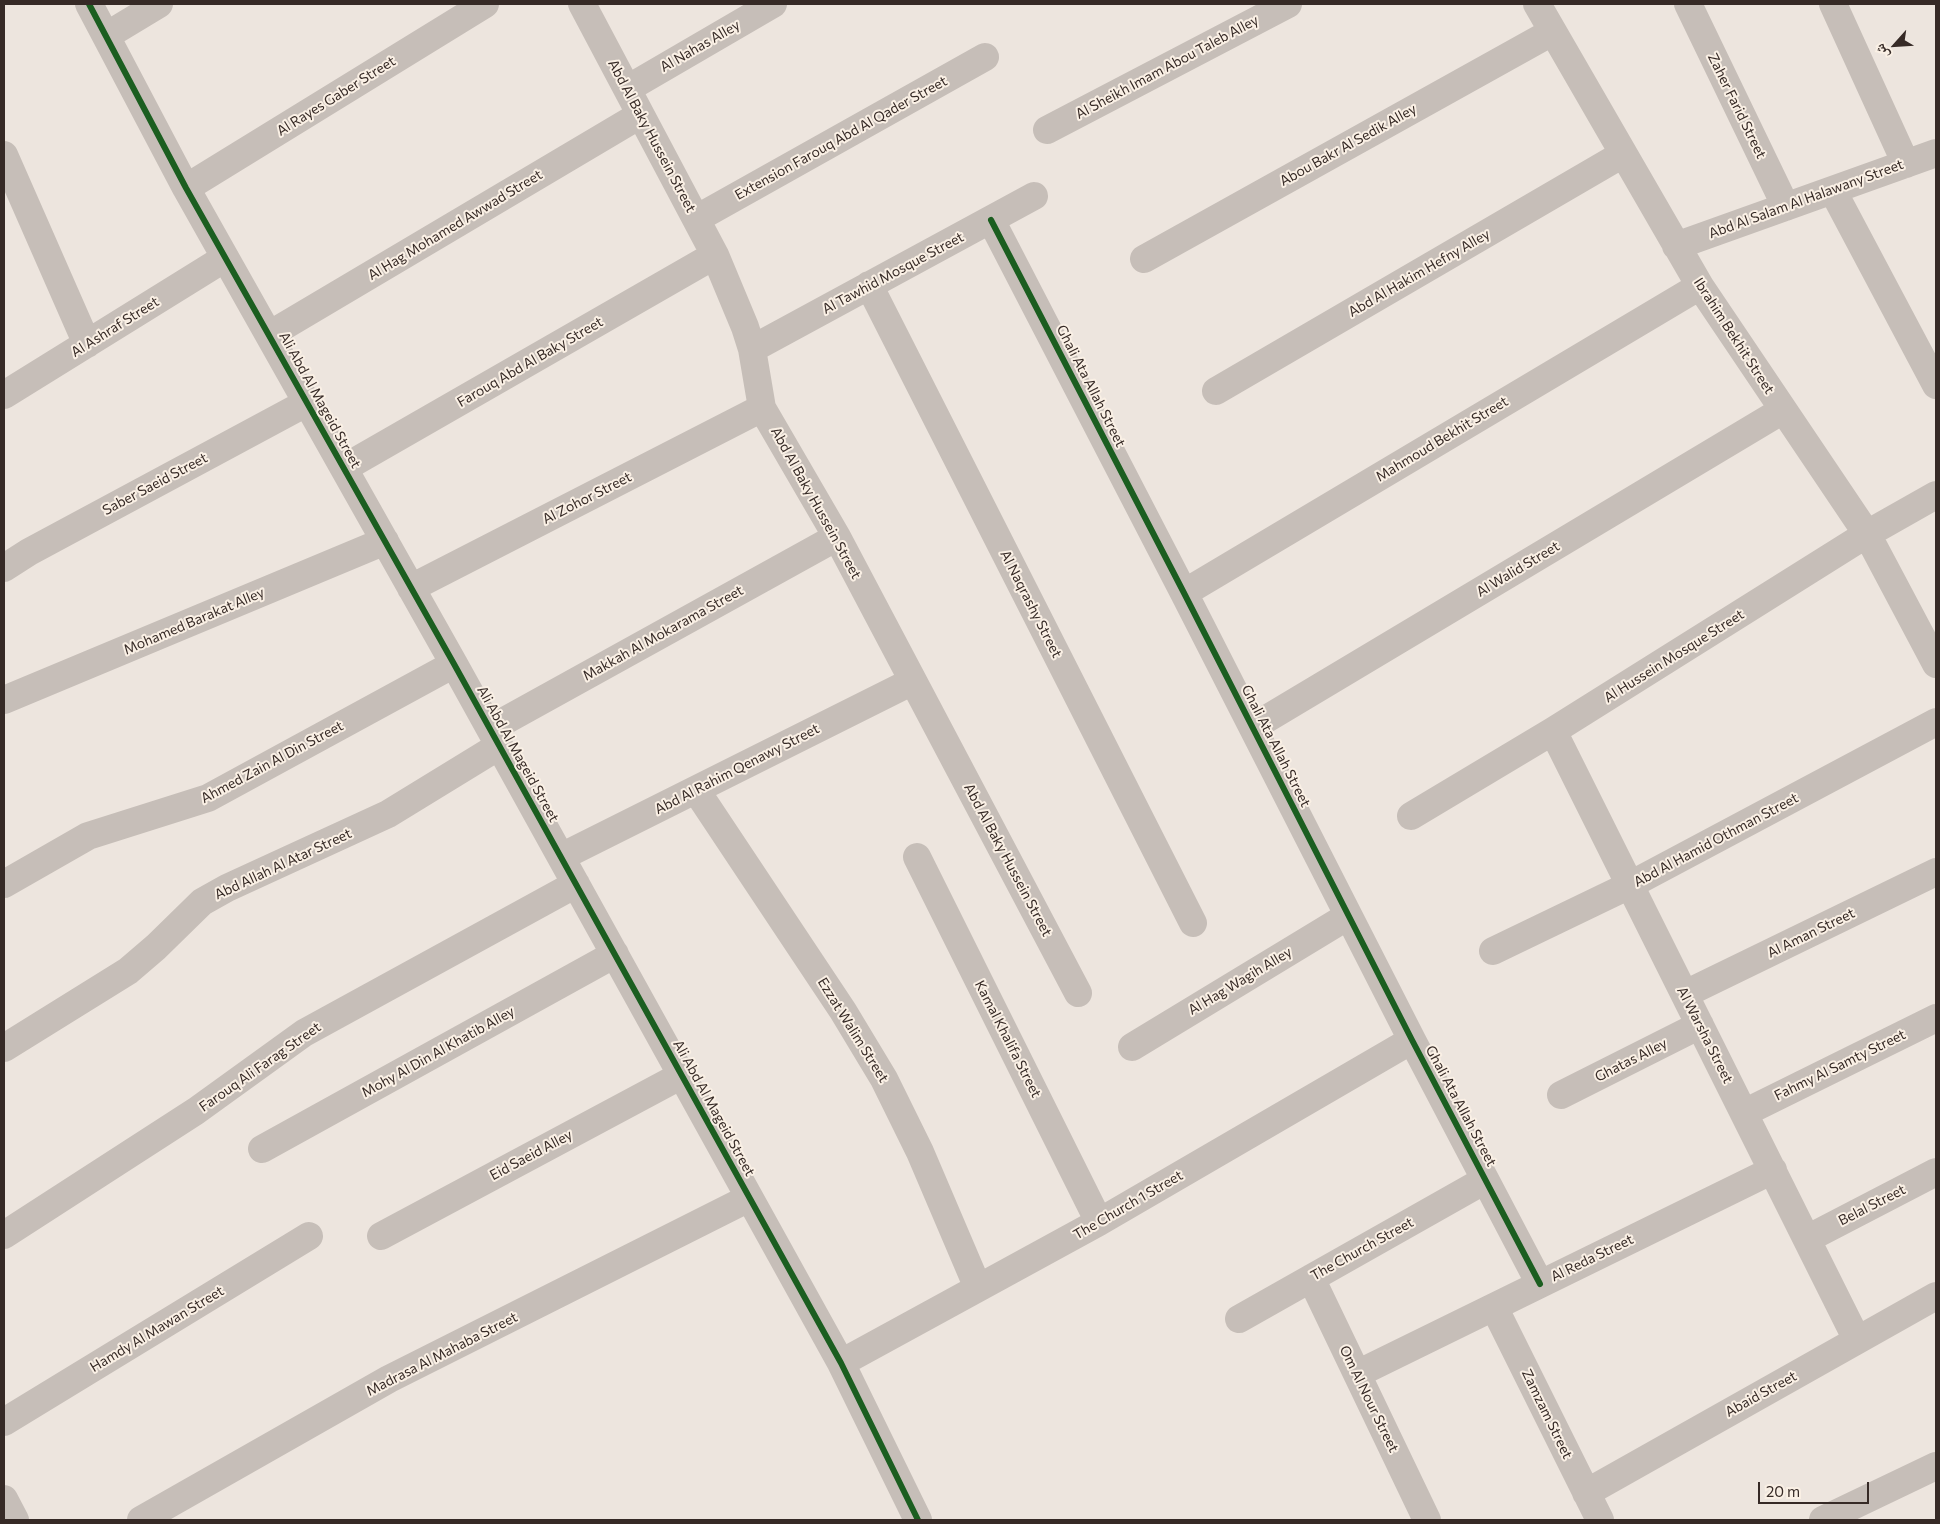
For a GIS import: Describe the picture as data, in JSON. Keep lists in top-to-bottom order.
{
  "streets": {
    "street": [
      "Al Nahas Alley",
      "Al Sheikh Imam Abou Taleb Alley",
      "Al Rayes Gaber Street",
      "Zaher Farid Street",
      "Abd Al Baky Hussein Street",
      "Extension Farouq Abd Al Qader Street",
      "Abou Bakr Al Sedik Alley",
      "Abd Al Salam Al Halawany Street",
      "Al Hag Mohamed Awwad Street",
      "Al Tawhid Mosque Street",
      "Abd Al Hakim Hefny Alley",
      "Al Ashraf Street",
      "Ibrahim Bekhit Street",
      "Farouq Abd Al Baky Street",
      "Ghali Ata Allah Street",
      "Ali Abd Al Mageid Street",
      "Mahmoud Bekhit Street",
      "Saber Saeid Street",
      "Al Zohor Street",
      "Al Walid Street",
      "Al Naqrashy Street",
      "Mohamed Barakat Alley",
      "Makkah Al Mokarama Street",
      "Al Hussein Mosque Street",
      "Ahmed Zain Al Din Street",
      "Abd Al Rahim Qenawy Street",
      "Abd Al Hamid Othman Street",
      "Abd Allah Al Atar Street",
      "Al Aman Street",
      "Al Hag Wagih Alley",
      "Ezzat Walim Street",
      "Al Warsha Street",
      "Kamal Khalifa Street",
      "Mohy Al Din Al Khatib Alley",
      "Ghatas Alley",
      "Fahmy Al Samty Street",
      "Farouq Ali Farag Street",
      "Eid Saeid Alley",
      "The Church 1 Street",
      "Belal Street",
      "The Church Street",
      "Al Reda Street",
      "Hamdy Al Mawan Street",
      "Madrasa Al Mahaba Street",
      "Abaid Street",
      "Om Al Nour Street",
      "Zamzam Street"
    ]
  },
  "crossings": [
    ["Al Nahas Alley", "Abd Al Baky Hussein Street"],
    ["Al Rayes Gaber Street", "Ali Abd Al Mageid Street"],
    ["Zaher Farid Street", "Abd Al Salam Al Halawany Street"],
    ["Abd Al Baky Hussein Street", "Extension Farouq Abd Al Qader Street"],
    ["Abd Al Baky Hussein Street", "Al Hag Mohamed Awwad Street"],
    ["Abd Al Baky Hussein Street", "Al Tawhid Mosque Street"],
    ["Abd Al Baky Hussein Street", "Farouq Abd Al Baky Street"],
    ["Abd Al Baky Hussein Street", "Al Zohor Street"],
    ["Abd Al Baky Hussein Street", "Makkah Al Mokarama Street"],
    ["Abd Al Baky Hussein Street", "Abd Al Rahim Qenawy Street"],
    ["Abou Bakr Al Sedik Alley", "Ibrahim Bekhit Street"],
    ["Abd Al Salam Al Halawany Street", "Ibrahim Bekhit Street"],
    ["Al Hag Mohamed Awwad Street", "Ali Abd Al Mageid Street"],
    ["Al Tawhid Mosque Street", "Ghali Ata Allah Street"],
    ["Al Tawhid Mosque Street", "Al Naqrashy Street"],
    ["Abd Al Hakim Hefny Alley", "Ibrahim Bekhit Street"],
    ["Al Ashraf Street", "Ali Abd Al Mageid Street"],
    ["Ibrahim Bekhit Street", "Mahmoud Bekhit Street"],
    ["Ibrahim Bekhit Street", "Al Walid Street"],
    ["Ibrahim Bekhit Street", "Al Hussein Mosque Street"],
    ["Farouq Abd Al Baky Street", "Ali Abd Al Mageid Street"],
    ["Ghali Ata Allah Street", "Mahmoud Bekhit Street"],
    ["Ghali Ata Allah Street", "Al Walid Street"],
    ["Ghali Ata Allah Street", "Al Hag Wagih Alley"],
    ["Ghali Ata Allah Street", "The Church 1 Street"],
    ["Ghali Ata Allah Street", "The Church Street"],
    ["Ghali Ata Allah Street", "Al Reda Street"],
    ["Ali Abd Al Mageid Street", "Saber Saeid Street"],
    ["Ali Abd Al Mageid Street", "Al Zohor Street"],
    ["Ali Abd Al Mageid Street", "Mohamed Barakat Alley"],
    ["Ali Abd Al Mageid Street", "Makkah Al Mokarama Street"],
    ["Ali Abd Al Mageid Street", "Ahmed Zain Al Din Street"],
    ["Ali Abd Al Mageid Street", "Abd Al Rahim Qenawy Street"],
    ["Ali Abd Al Mageid Street", "Abd Allah Al Atar Street"],
    ["Ali Abd Al Mageid Street", "Mohy Al Din Al Khatib Alley"],
    ["Ali Abd Al Mageid Street", "Farouq Ali Farag Street"],
    ["Ali Abd Al Mageid Street", "Eid Saeid Alley"],
    ["Ali Abd Al Mageid Street", "The Church 1 Street"],
    ["Ali Abd Al Mageid Street", "Madrasa Al Mahaba Street"],
    ["Makkah Al Mokarama Street", "Abd Allah Al Atar Street"],
    ["Al Hussein Mosque Street", "Al Warsha Street"],
    ["Abd Al Rahim Qenawy Street", "Ezzat Walim Street"],
    ["Abd Al Hamid Othman Street", "Al Warsha Street"],
    ["Al Aman Street", "Al Warsha Street"],
    ["Ezzat Walim Street", "The Church 1 Street"],
    ["Al Warsha Street", "Ghatas Alley"],
    ["Al Warsha Street", "Fahmy Al Samty Street"],
    ["Al Warsha Street", "Belal Street"],
    ["Al Warsha Street", "Al Reda Street"],
    ["Al Warsha Street", "Abaid Street"],
    ["Kamal Khalifa Street", "The Church 1 Street"],
    ["The Church Street", "Om Al Nour Street"],
    ["Al Reda Street", "Om Al Nour Street"],
    ["Al Reda Street", "Zamzam Street"],
    ["Abaid Street", "Zamzam Street"]
  ],
  "scale_bar": "20 m",
  "north": "bottom left"
}
